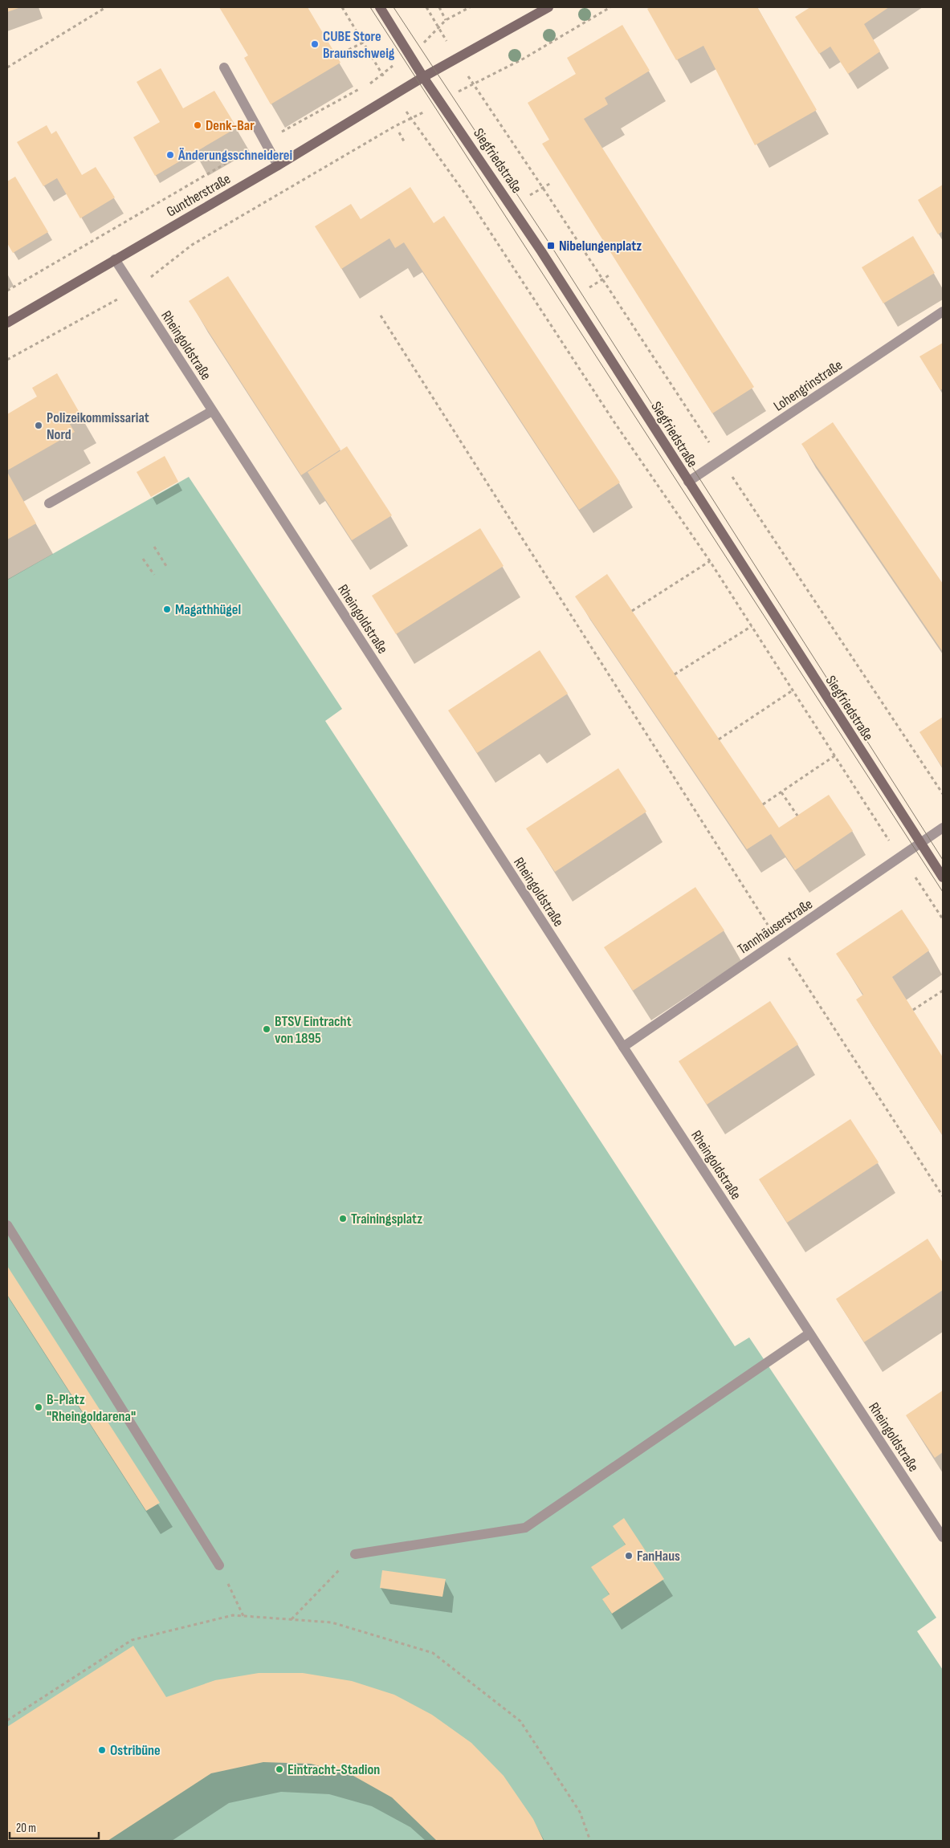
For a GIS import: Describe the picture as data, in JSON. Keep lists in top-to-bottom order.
{
  "streets": {
    "street": [
      "Siegfriedstraße",
      "Guntherstraße",
      "Rheingoldstraße",
      "Lohengrinstraße",
      "Tannhäuserstraße"
    ]
  },
  "crossings": [
    ["Siegfriedstraße", "Guntherstraße"],
    ["Siegfriedstraße", "Lohengrinstraße"],
    ["Siegfriedstraße", "Tannhäuserstraße"],
    ["Guntherstraße", "Rheingoldstraße"],
    ["Rheingoldstraße", "Tannhäuserstraße"]
  ],
  "places": {
    "other": [
      "CUBE Store Braunschweig",
      "Denk-Bar",
      "Änderungsschneiderei",
      "Polizeikommissariat Nord",
      "Magathhügel",
      "BTSV Eintracht von 1895",
      "Trainingsplatz",
      "B-Platz \"Rheingoldarena\"",
      "FanHaus",
      "Ostribüne",
      "Eintracht-Stadion"
    ],
    "transit": ["Nibelungenplatz"]
  },
  "scale_bar": "20 m"
}
